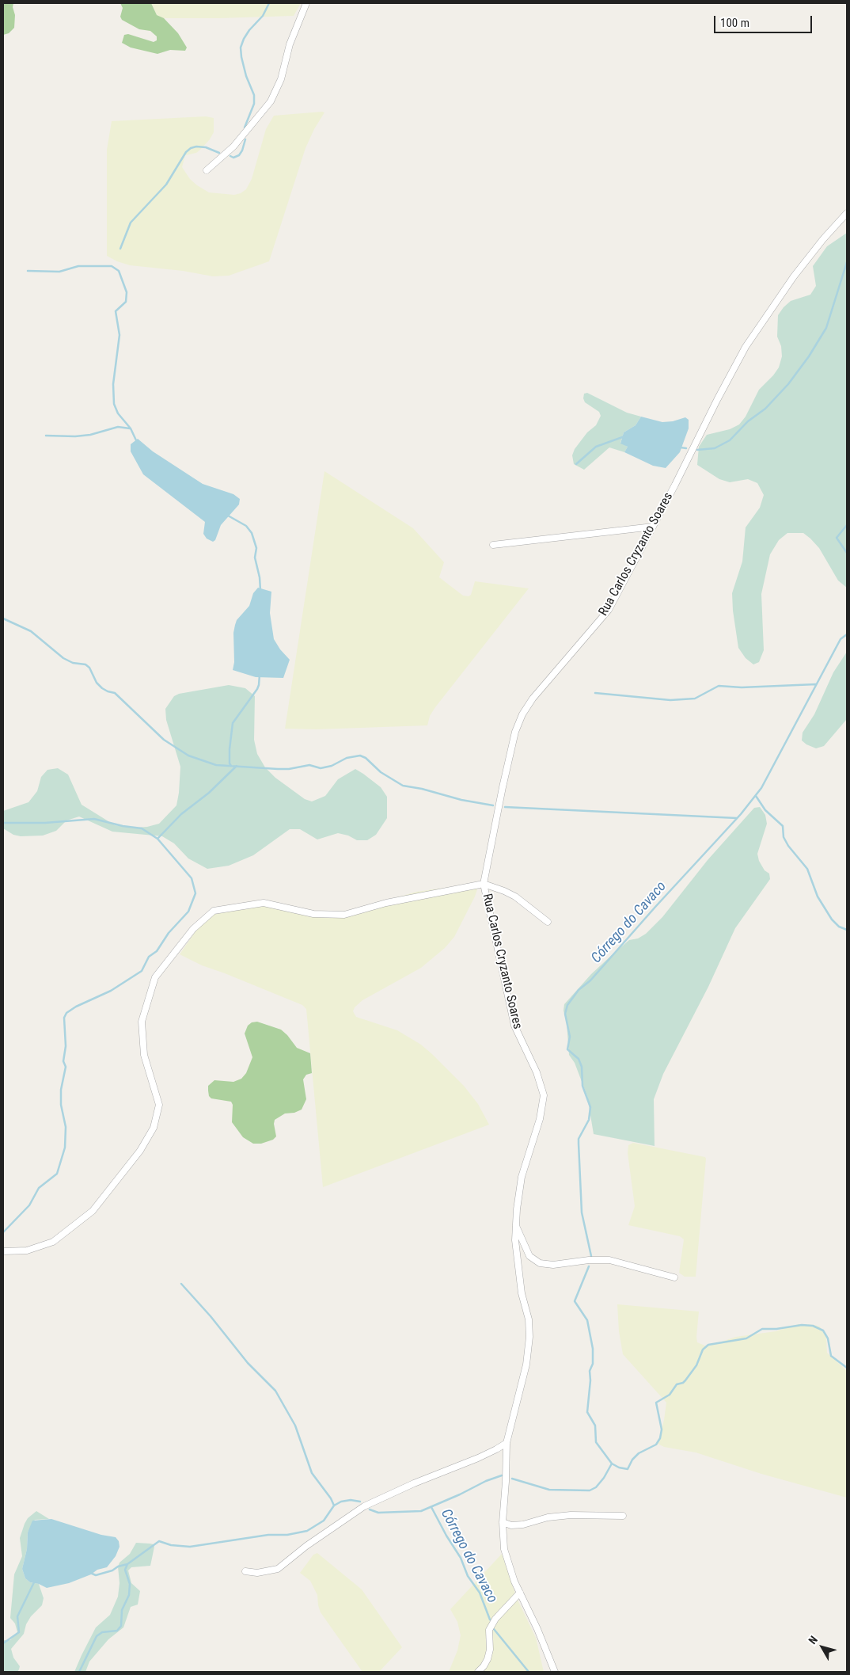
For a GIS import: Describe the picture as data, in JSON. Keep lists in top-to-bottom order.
{
  "streets": {
    "street": ["Rua Carlos Cryzanto Soares"]
  },
  "water": ["Córrego do Cavaco"],
  "scale_bar": "100 m",
  "north": "top left"
}
